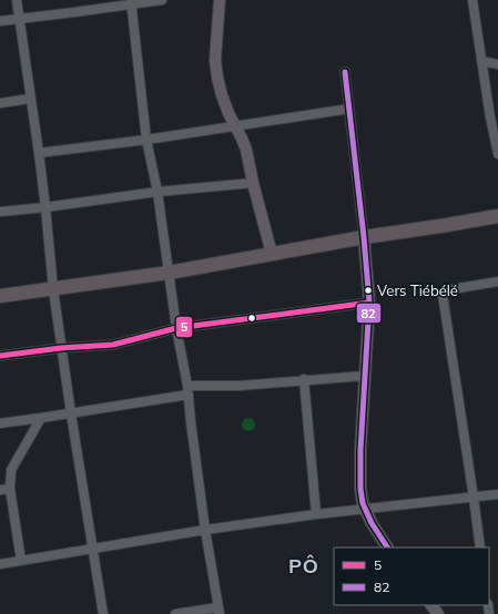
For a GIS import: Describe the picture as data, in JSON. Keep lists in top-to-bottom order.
{
  "districts": ["PÔ"],
  "places": ["Vers Tiébélé"],
  "lines": ["transit line 82", "transit line 5"],
  "legend": ["5", "82"]
}
